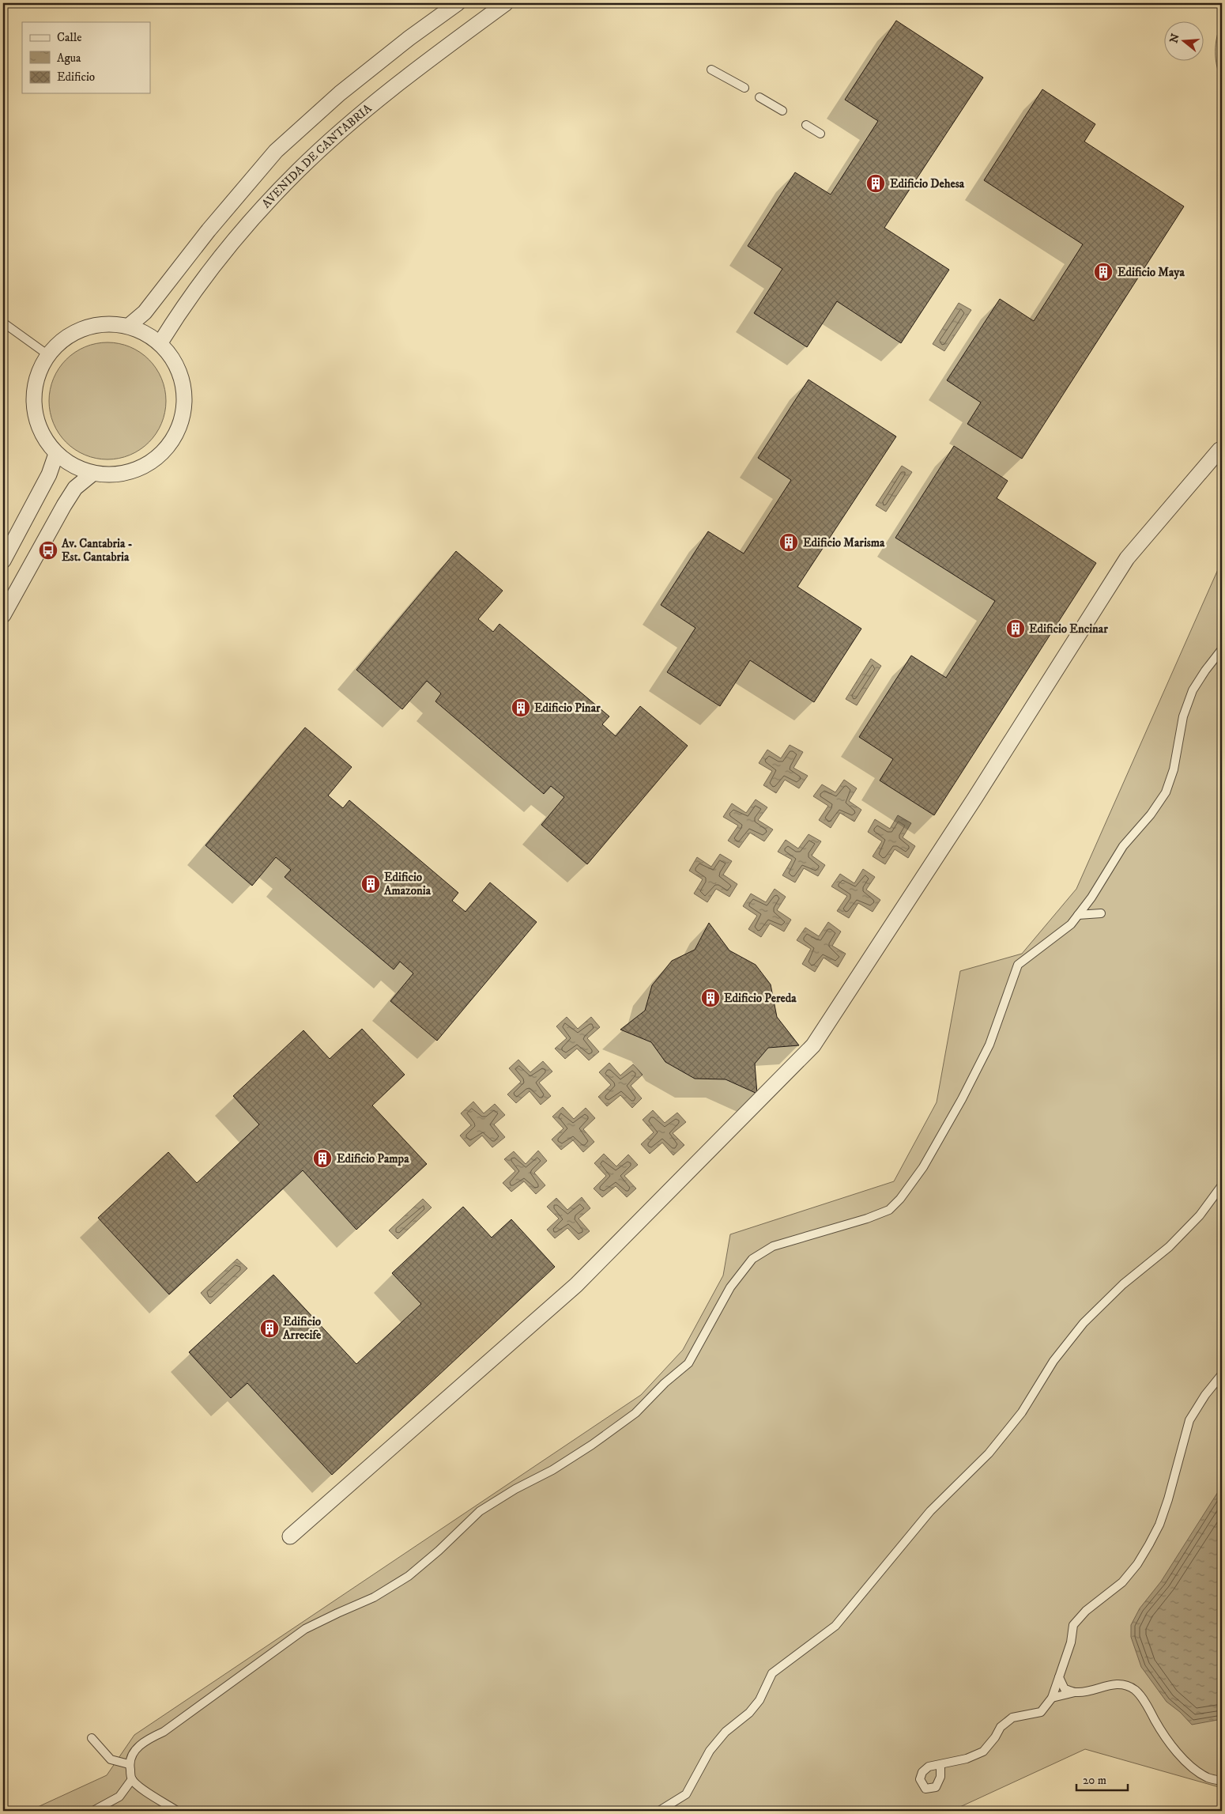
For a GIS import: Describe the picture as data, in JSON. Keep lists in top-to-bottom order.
{
  "streets": {
    "street": ["AVENIDA DE CANTABRIA"]
  },
  "places": {
    "building": [
      "Edificio Dehesa",
      "Edificio Maya",
      "Edificio Marisma",
      "Edificio Encinar",
      "Edificio Pinar",
      "Edificio Amazonia",
      "Edificio Pereda",
      "Edificio Pampa",
      "Edificio Arrecife"
    ],
    "bus stop": ["Av. Cantabria - Est. Cantabria"]
  },
  "legend": ["Calle", "Agua", "Edificio"],
  "scale_bar": "20 m",
  "north": "left"
}
